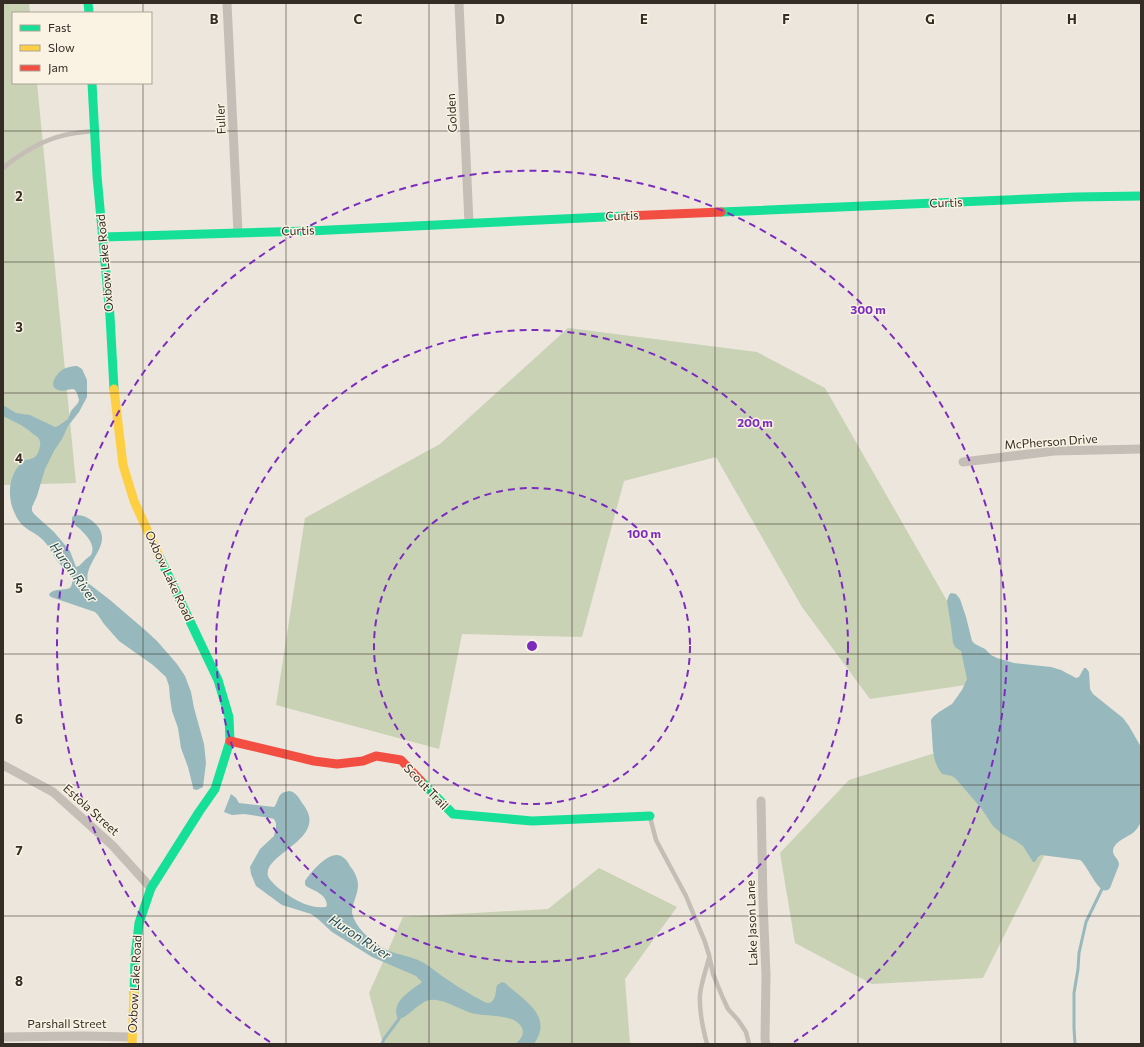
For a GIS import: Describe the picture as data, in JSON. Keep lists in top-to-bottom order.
{
  "streets": {
    "street": [
      "Golden",
      "Fuller",
      "Curtis",
      "Oxbow Lake Road",
      "McPherson Drive",
      "Scout Trail",
      "Estola Street",
      "Lake Jason Lane",
      "Parshall Street"
    ]
  },
  "crossings": [
    ["Golden", "Curtis"],
    ["Fuller", "Curtis"],
    ["Curtis", "Oxbow Lake Road"],
    ["Oxbow Lake Road", "Scout Trail"],
    ["Oxbow Lake Road", "Estola Street"],
    ["Oxbow Lake Road", "Parshall Street"]
  ],
  "water": ["Huron River"],
  "legend": ["Fast", "Slow", "Jam"],
  "grid": {
    "columns": [
      "B",
      "C",
      "D",
      "E",
      "F",
      "G",
      "H"
    ],
    "rows": [
      "2",
      "3",
      "4",
      "5",
      "6",
      "7",
      "8"
    ]
  },
  "rings": ["300 m", "200 m", "100 m"]
}
